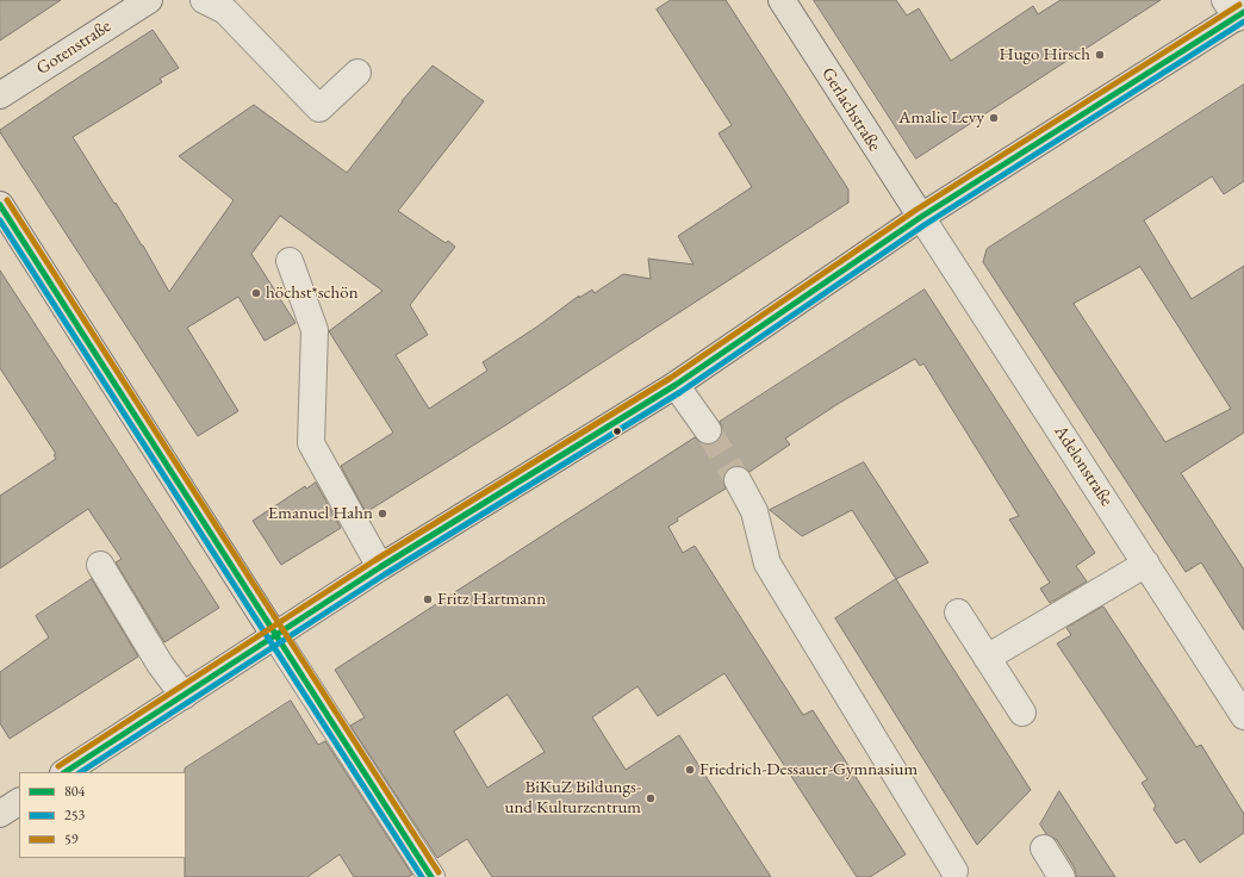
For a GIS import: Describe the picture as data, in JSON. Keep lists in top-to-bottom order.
{
  "streets": {
    "main road": ["Gotenstraße", "Gerlachstraße"],
    "street": ["Adelonstraße"]
  },
  "crossings": [
    ["Gerlachstraße", "Adelonstraße"]
  ],
  "places": [
    "Hugo Hirsch",
    "Amalie Levy",
    "höchst*schön",
    "Emanuel Hahn",
    "Fritz Hartmann",
    "Friedrich-Dessauer-Gymnasium",
    "BiKuZ Bildungs- und Kulturzentrum"
  ],
  "lines": ["transit line 59", "transit line 804", "transit line 253"],
  "legend": ["804", "253", "59"]
}
